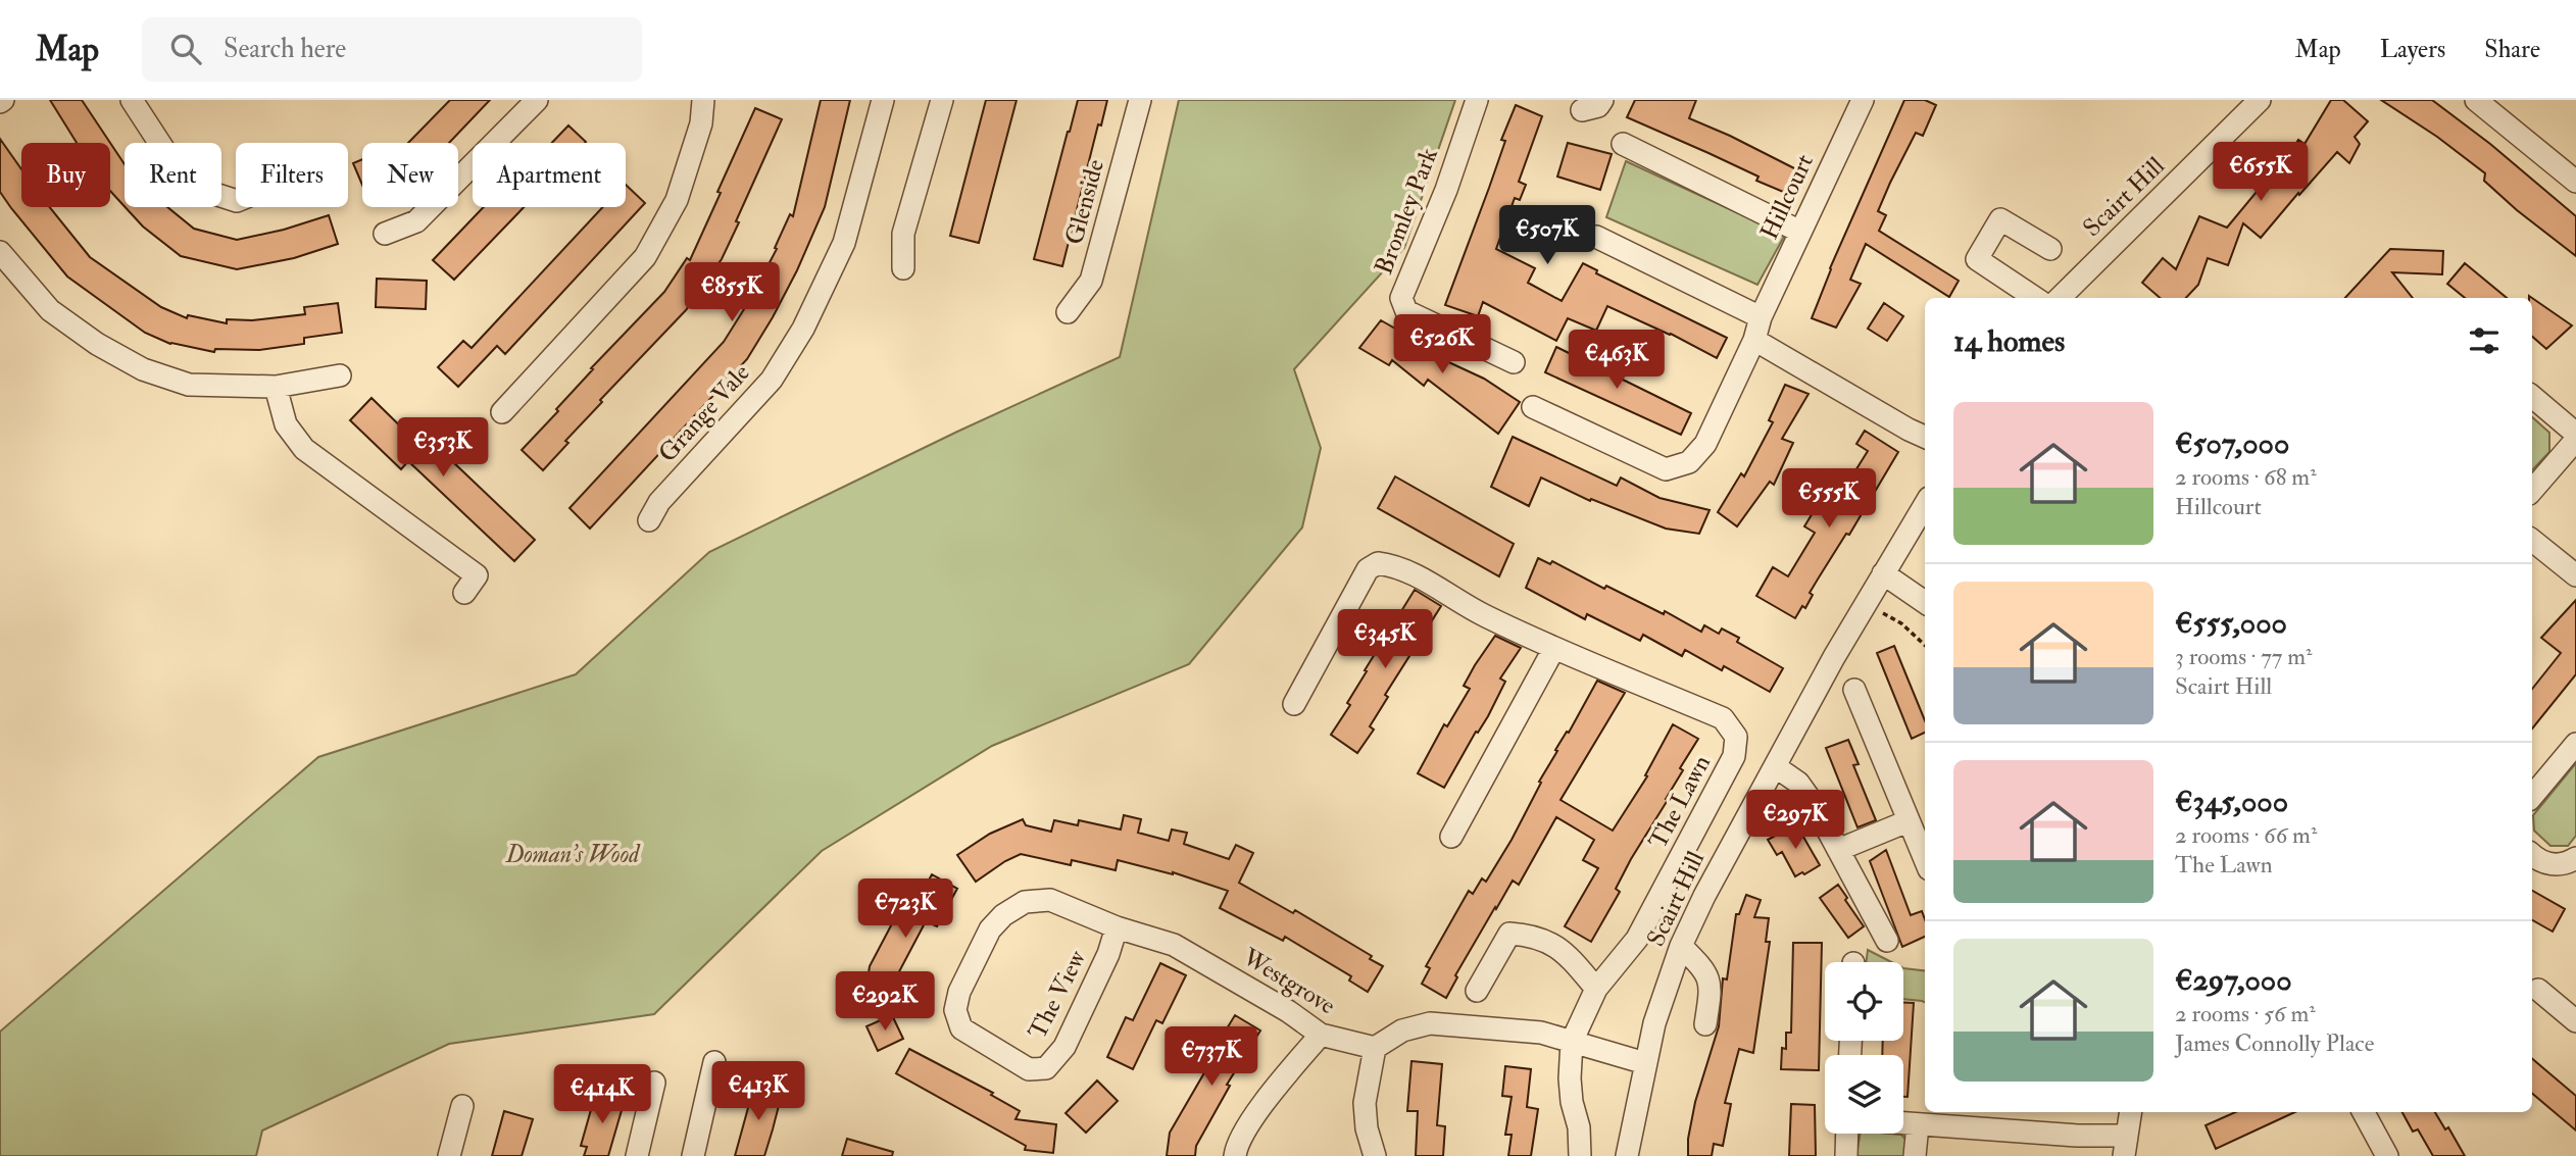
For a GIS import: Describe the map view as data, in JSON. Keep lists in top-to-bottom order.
{
  "streets": {
    "street": [
      "Hillcourt",
      "Scairt Hill",
      "Glenside",
      "Bromley Park",
      "Grange Vale",
      "The Lawn",
      "Westgrove",
      "The View"
    ]
  },
  "crossings": [
    ["Westgrove", "The View"]
  ],
  "parks": ["Doman's Wood"],
  "page": {
    "header": "Map",
    "search": "Search here",
    "nav": ["Map", "Layers", "Share"],
    "price": [
      "€655K",
      "€507K",
      "€855K",
      "€526K",
      "€463K",
      "€353K",
      "€555K",
      "€345K",
      "€297K",
      "€723K",
      "€292K",
      "€737K",
      "€413K",
      "€414K"
    ],
    "chip": [
      "Buy",
      "Rent",
      "Filters",
      "New",
      "Apartment"
    ],
    "heading": "14 homes",
    "list": [
      {
        "name": "€507,000",
        "note": "2 rooms · 68 m² · Hillcourt"
      },
      {
        "name": "€555,000",
        "note": "3 rooms · 77 m² · Scairt Hill"
      },
      {
        "name": "€345,000",
        "note": "2 rooms · 66 m² · The Lawn"
      },
      {
        "name": "€297,000",
        "note": "2 rooms · 56 m² · James Connolly Place"
      }
    ]
  }
}
